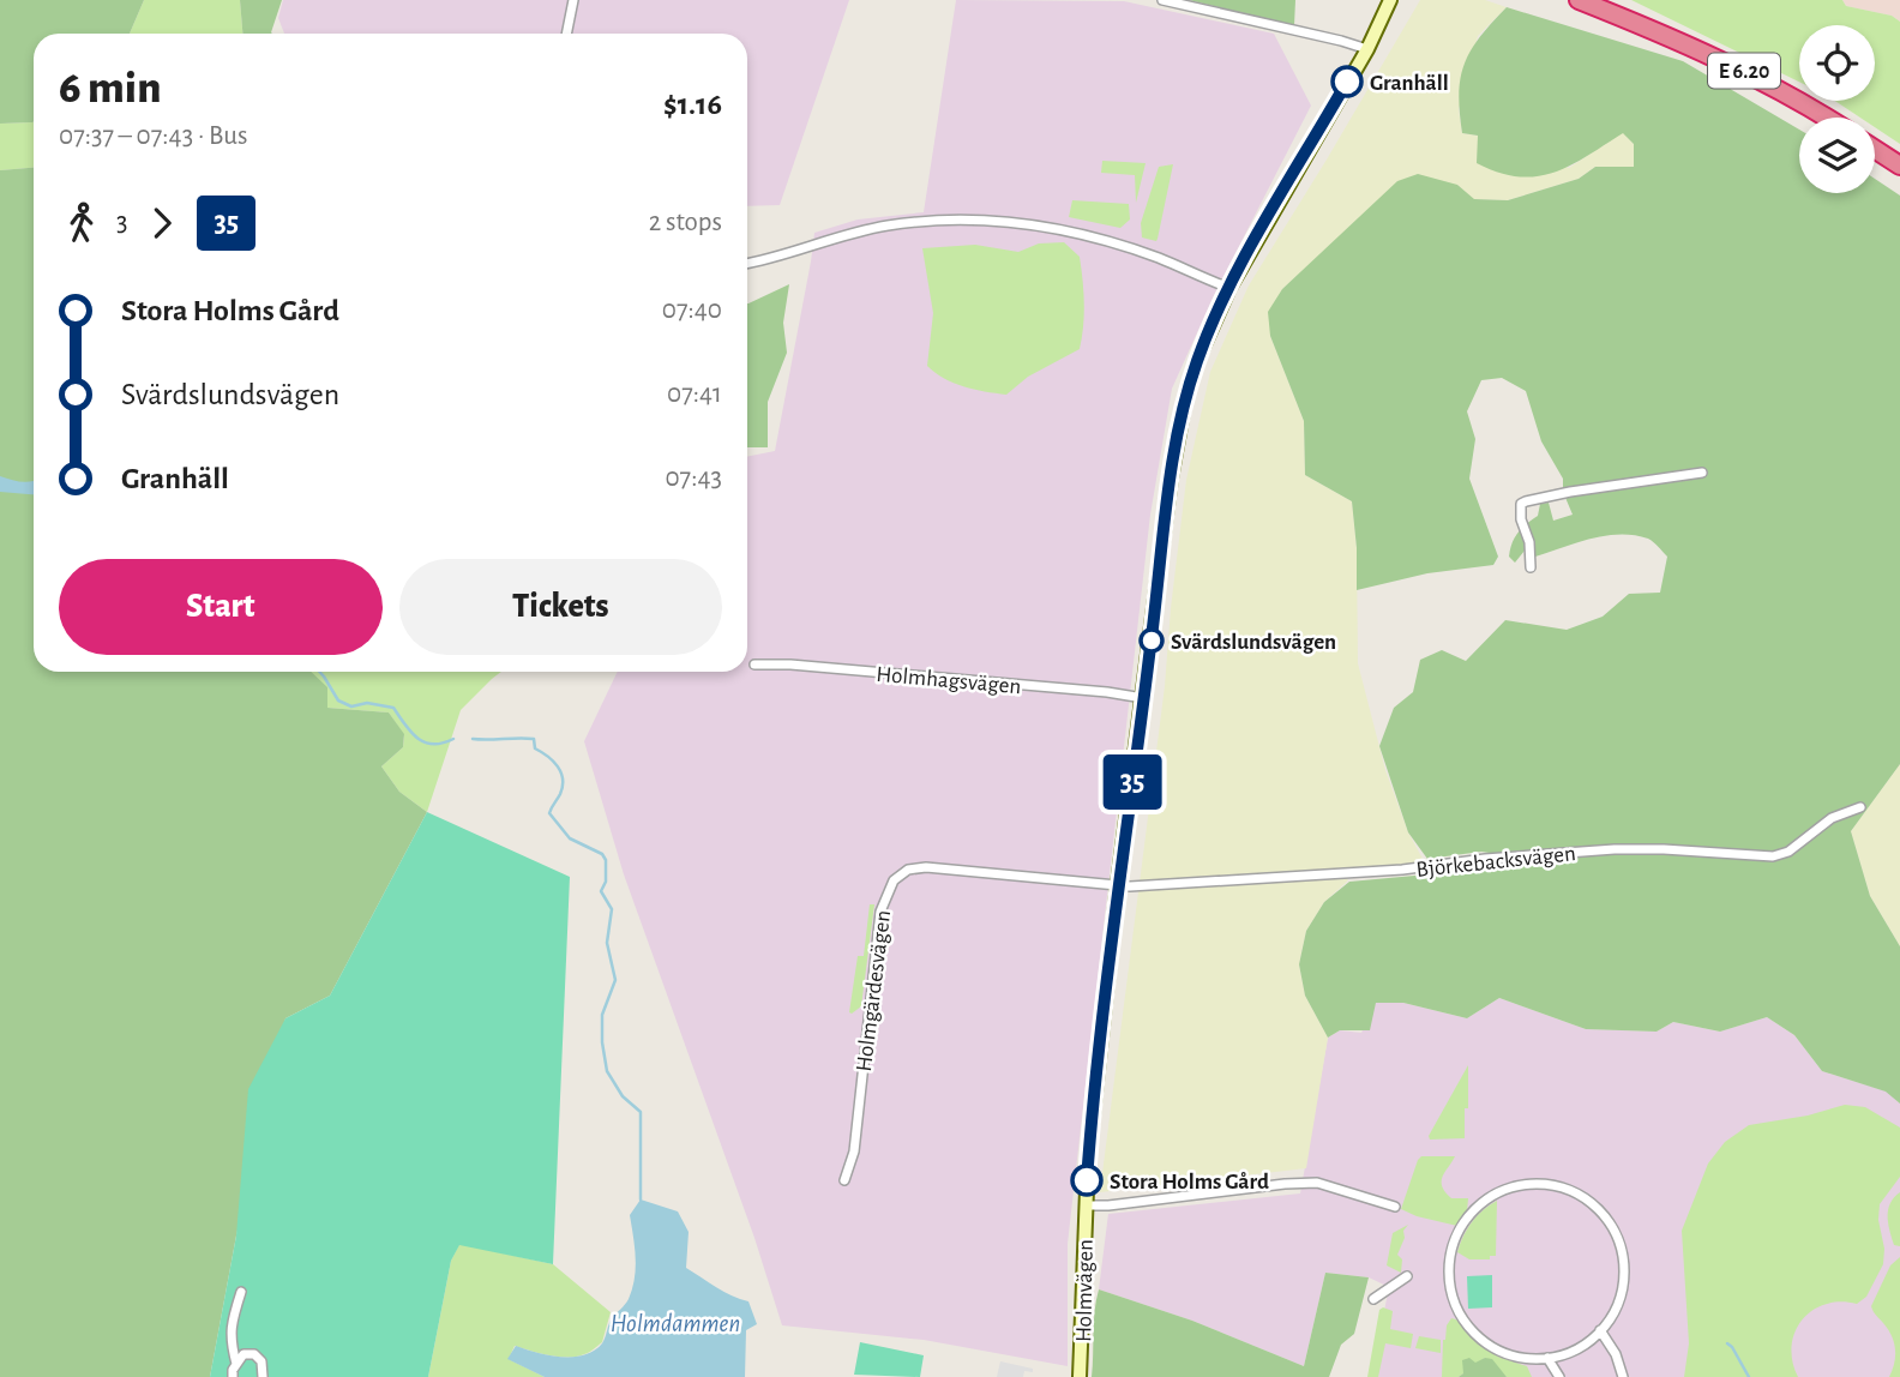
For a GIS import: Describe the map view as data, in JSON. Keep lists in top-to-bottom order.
{
  "streets": {
    "highway": ["E 6.20"],
    "street": [
      "Holmhagsvägen",
      "Björkebacksvägen",
      "Holmgärdesvägen",
      "Holmvägen"
    ]
  },
  "crossings": [
    ["Holmhagsvägen", "Holmvägen"],
    ["Björkebacksvägen", "Holmgärdesvägen"],
    ["Björkebacksvägen", "Holmvägen"],
    ["Holmgärdesvägen", "Holmvägen"]
  ],
  "water": ["Holmdammen"],
  "places": ["Granhäll", "Svärdslundsvägen", "Stora Holms Gård"],
  "lines": ["bus line 35"],
  "page": {
    "on_map": "35",
    "heading": ["6 min", "07:37 – 07:43 · Bus", "$1.16"],
    "legs": ["3", "35", "2 stops"],
    "list": [
      {
        "name": "Stora Holms Gård",
        "value": "07:40"
      },
      {
        "name": "Svärdslundsvägen",
        "value": "07:41"
      },
      {
        "name": "Granhäll",
        "value": "07:43"
      }
    ],
    "buttons": ["Start", "Tickets"]
  }
}
